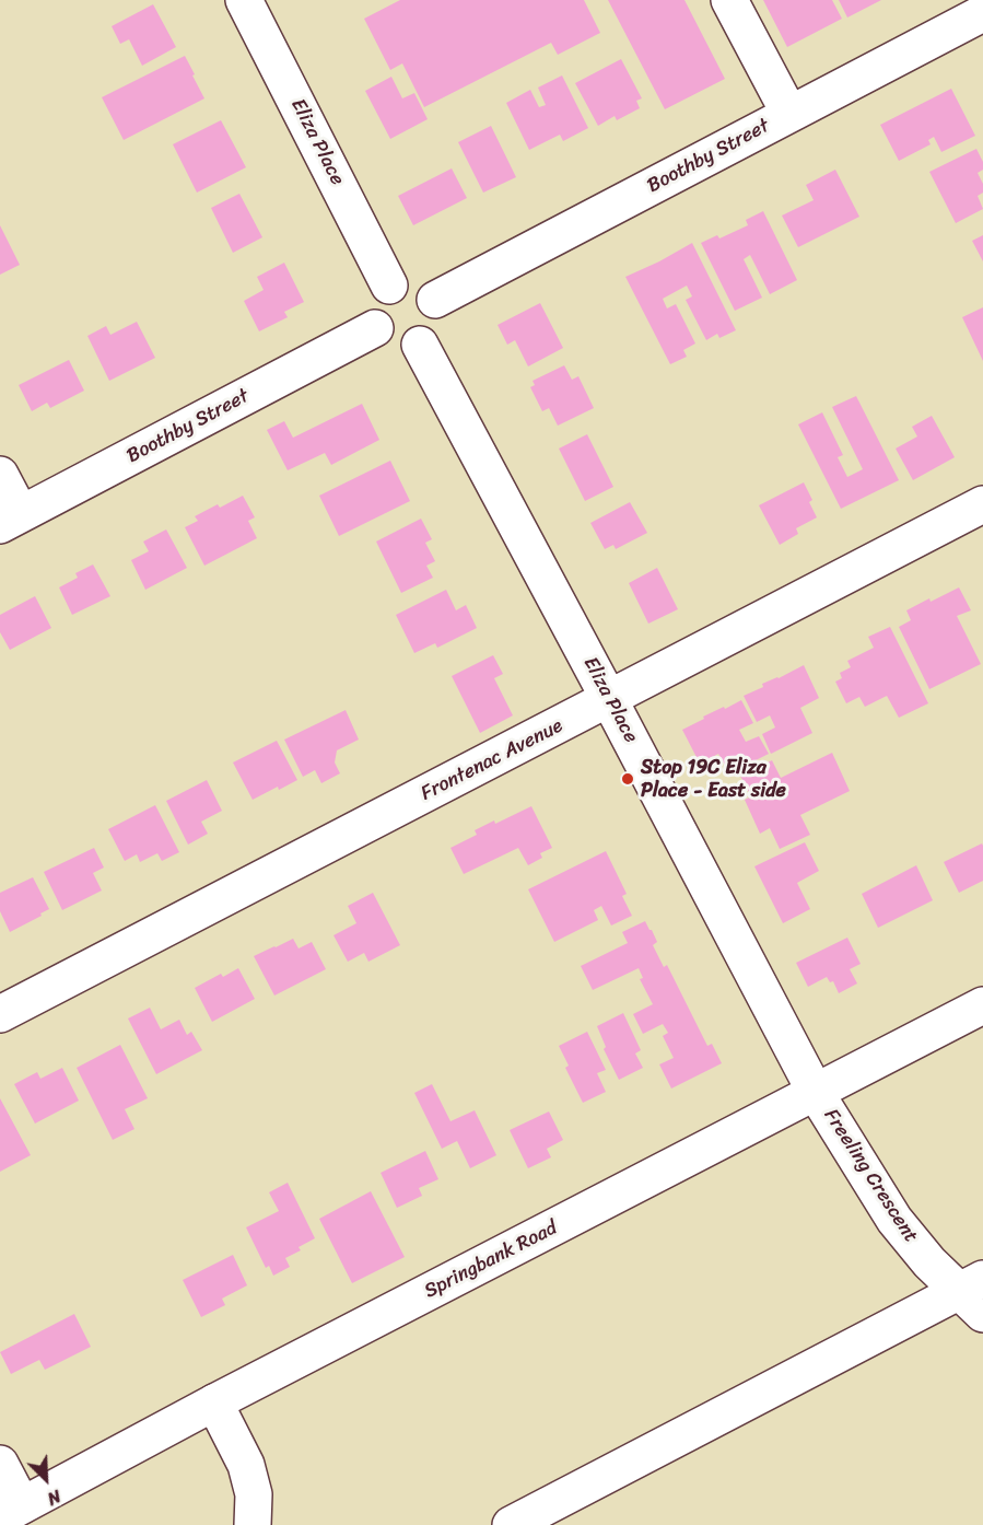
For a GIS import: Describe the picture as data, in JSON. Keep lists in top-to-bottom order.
{
  "streets": {
    "street": [
      "Eliza Place",
      "Boothby Street",
      "Frontenac Avenue",
      "Freeling Crescent",
      "Springbank Road"
    ]
  },
  "crossings": [
    ["Eliza Place", "Boothby Street"],
    ["Eliza Place", "Frontenac Avenue"],
    ["Eliza Place", "Freeling Crescent"],
    ["Eliza Place", "Springbank Road"],
    ["Freeling Crescent", "Springbank Road"]
  ],
  "places": ["Stop 19C Eliza Place - East side"],
  "north": "bottom right"
}
